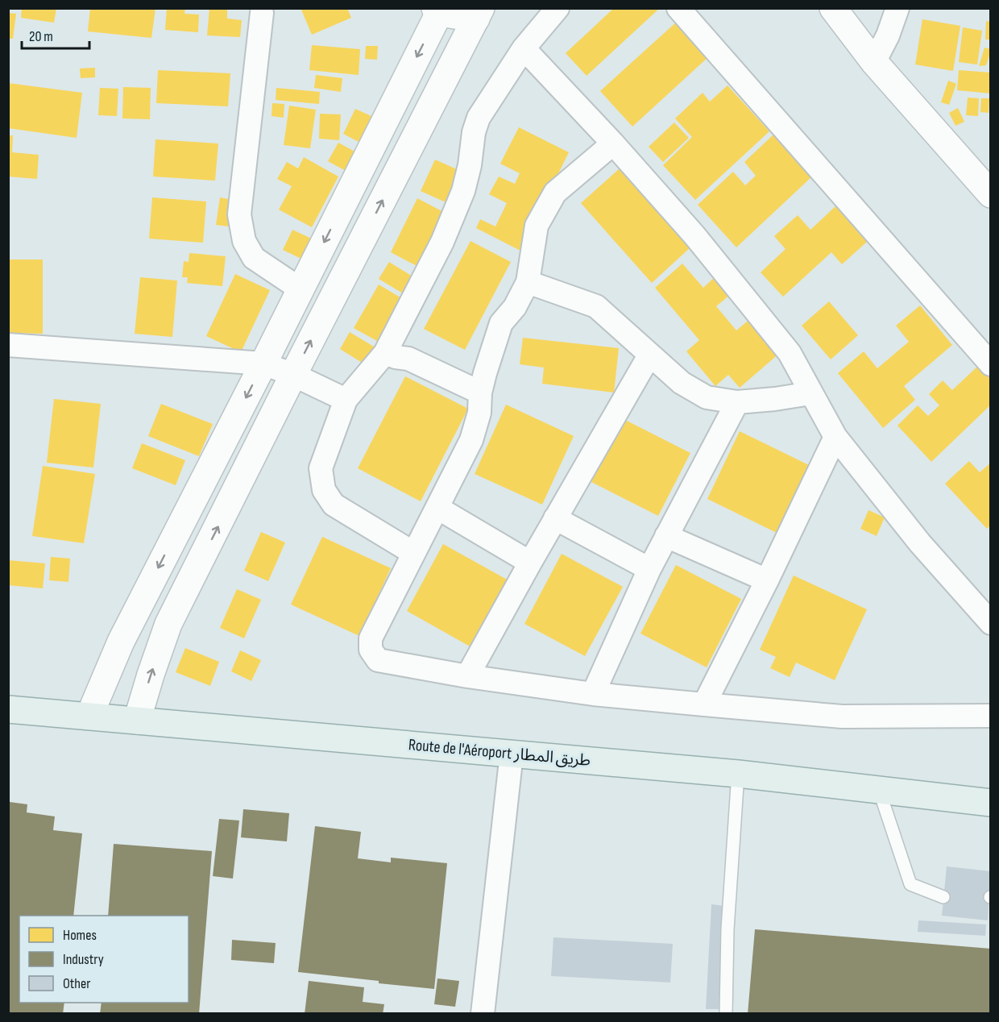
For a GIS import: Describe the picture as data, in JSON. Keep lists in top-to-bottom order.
{
  "streets": {
    "main road": ["Route de l'Aéroport طريق المطار"]
  },
  "legend": ["Homes", "Industry", "Other"],
  "scale_bar": "20 m"
}
